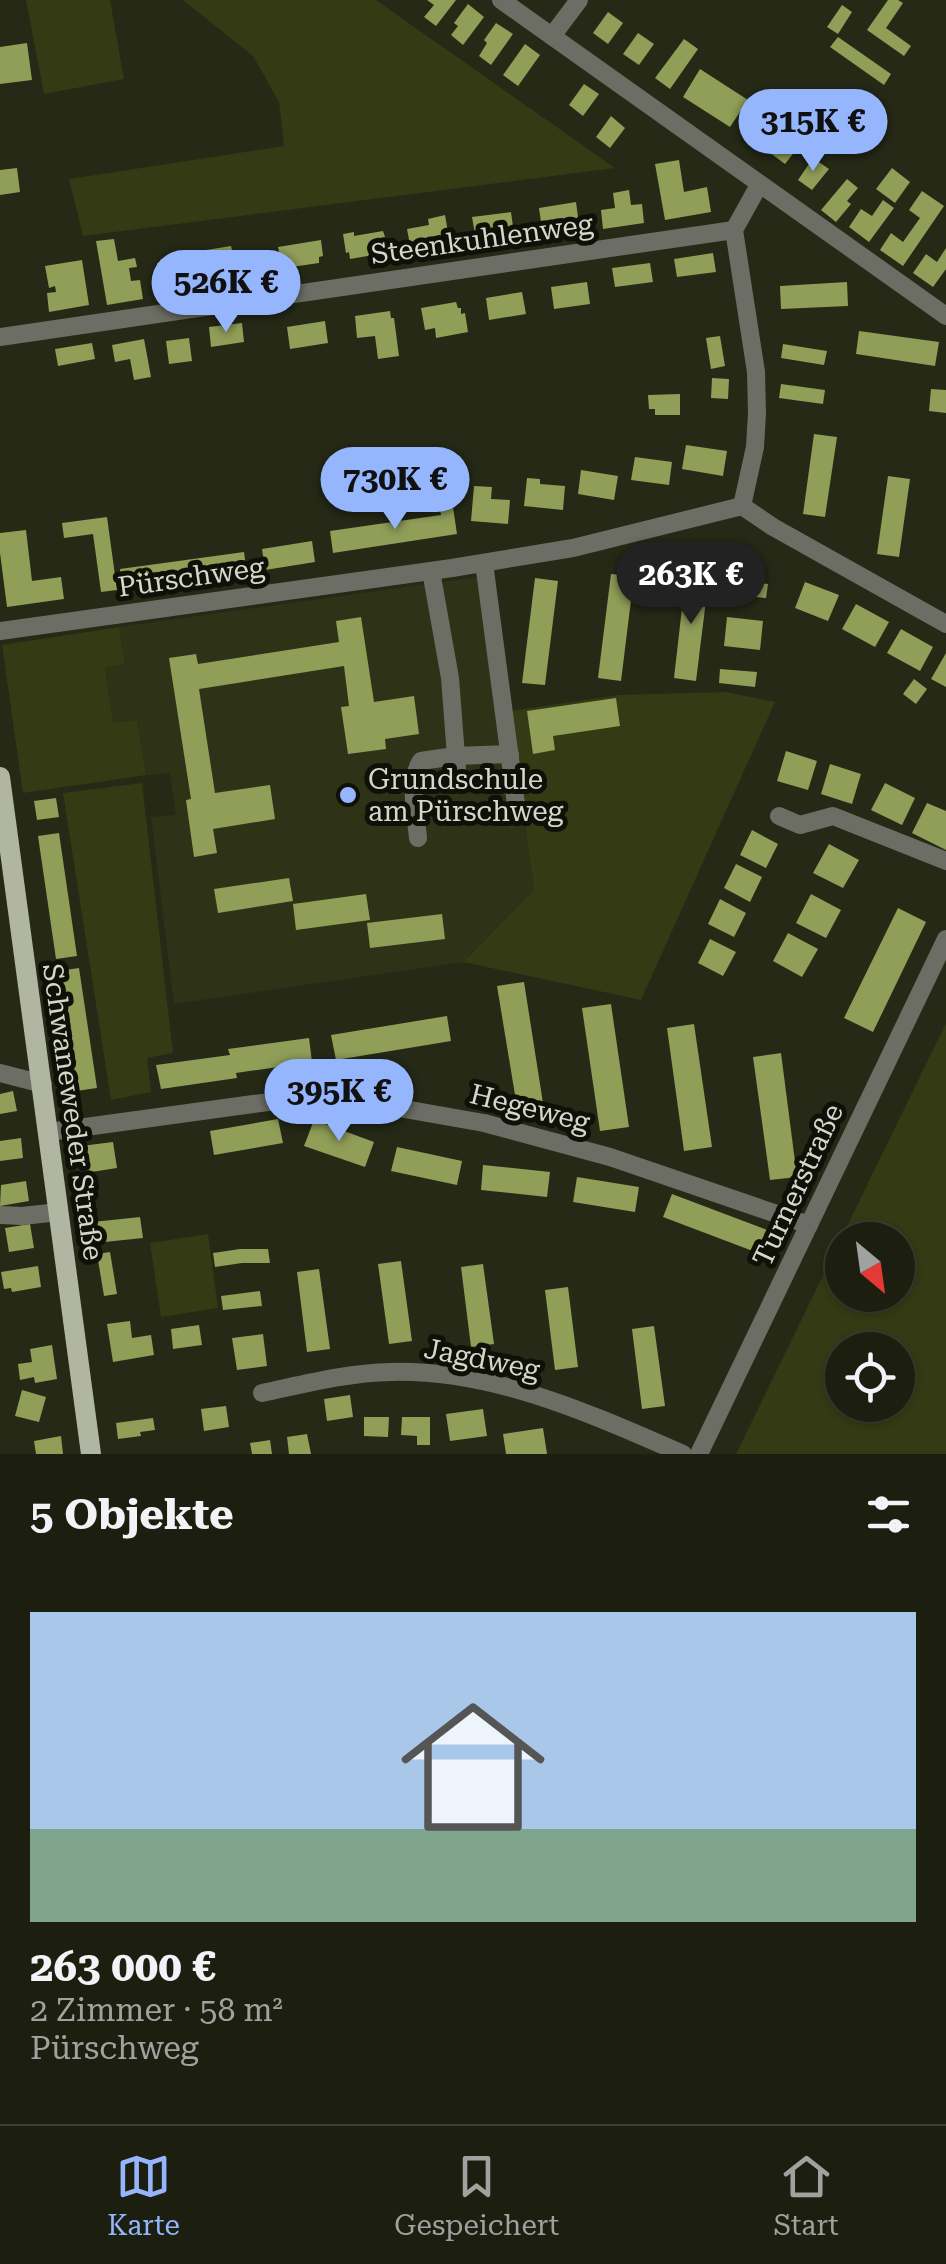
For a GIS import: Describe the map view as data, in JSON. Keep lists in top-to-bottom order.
{
  "streets": {
    "main road": ["Schwaneweder Straße"],
    "street": [
      "Steenkuhlenweg",
      "Pürschweg",
      "Hegeweg",
      "Turnerstraße",
      "Jagdweg"
    ]
  },
  "crossings": [
    ["Hegeweg", "Schwaneweder Straße"],
    ["Hegeweg", "Turnerstraße"]
  ],
  "places": ["Grundschule am Pürschweg"],
  "north": "bottom right",
  "page": {
    "price": [
      "315K €",
      "526K €",
      "730K €",
      "263K €",
      "395K €"
    ],
    "heading": "5 Objekte",
    "list": [
      {
        "name": "263 000 €",
        "note": "2 Zimmer · 58 m² · Pürschweg"
      }
    ],
    "tabs": ["Karte", "Gespeichert", "Start"]
  }
}
